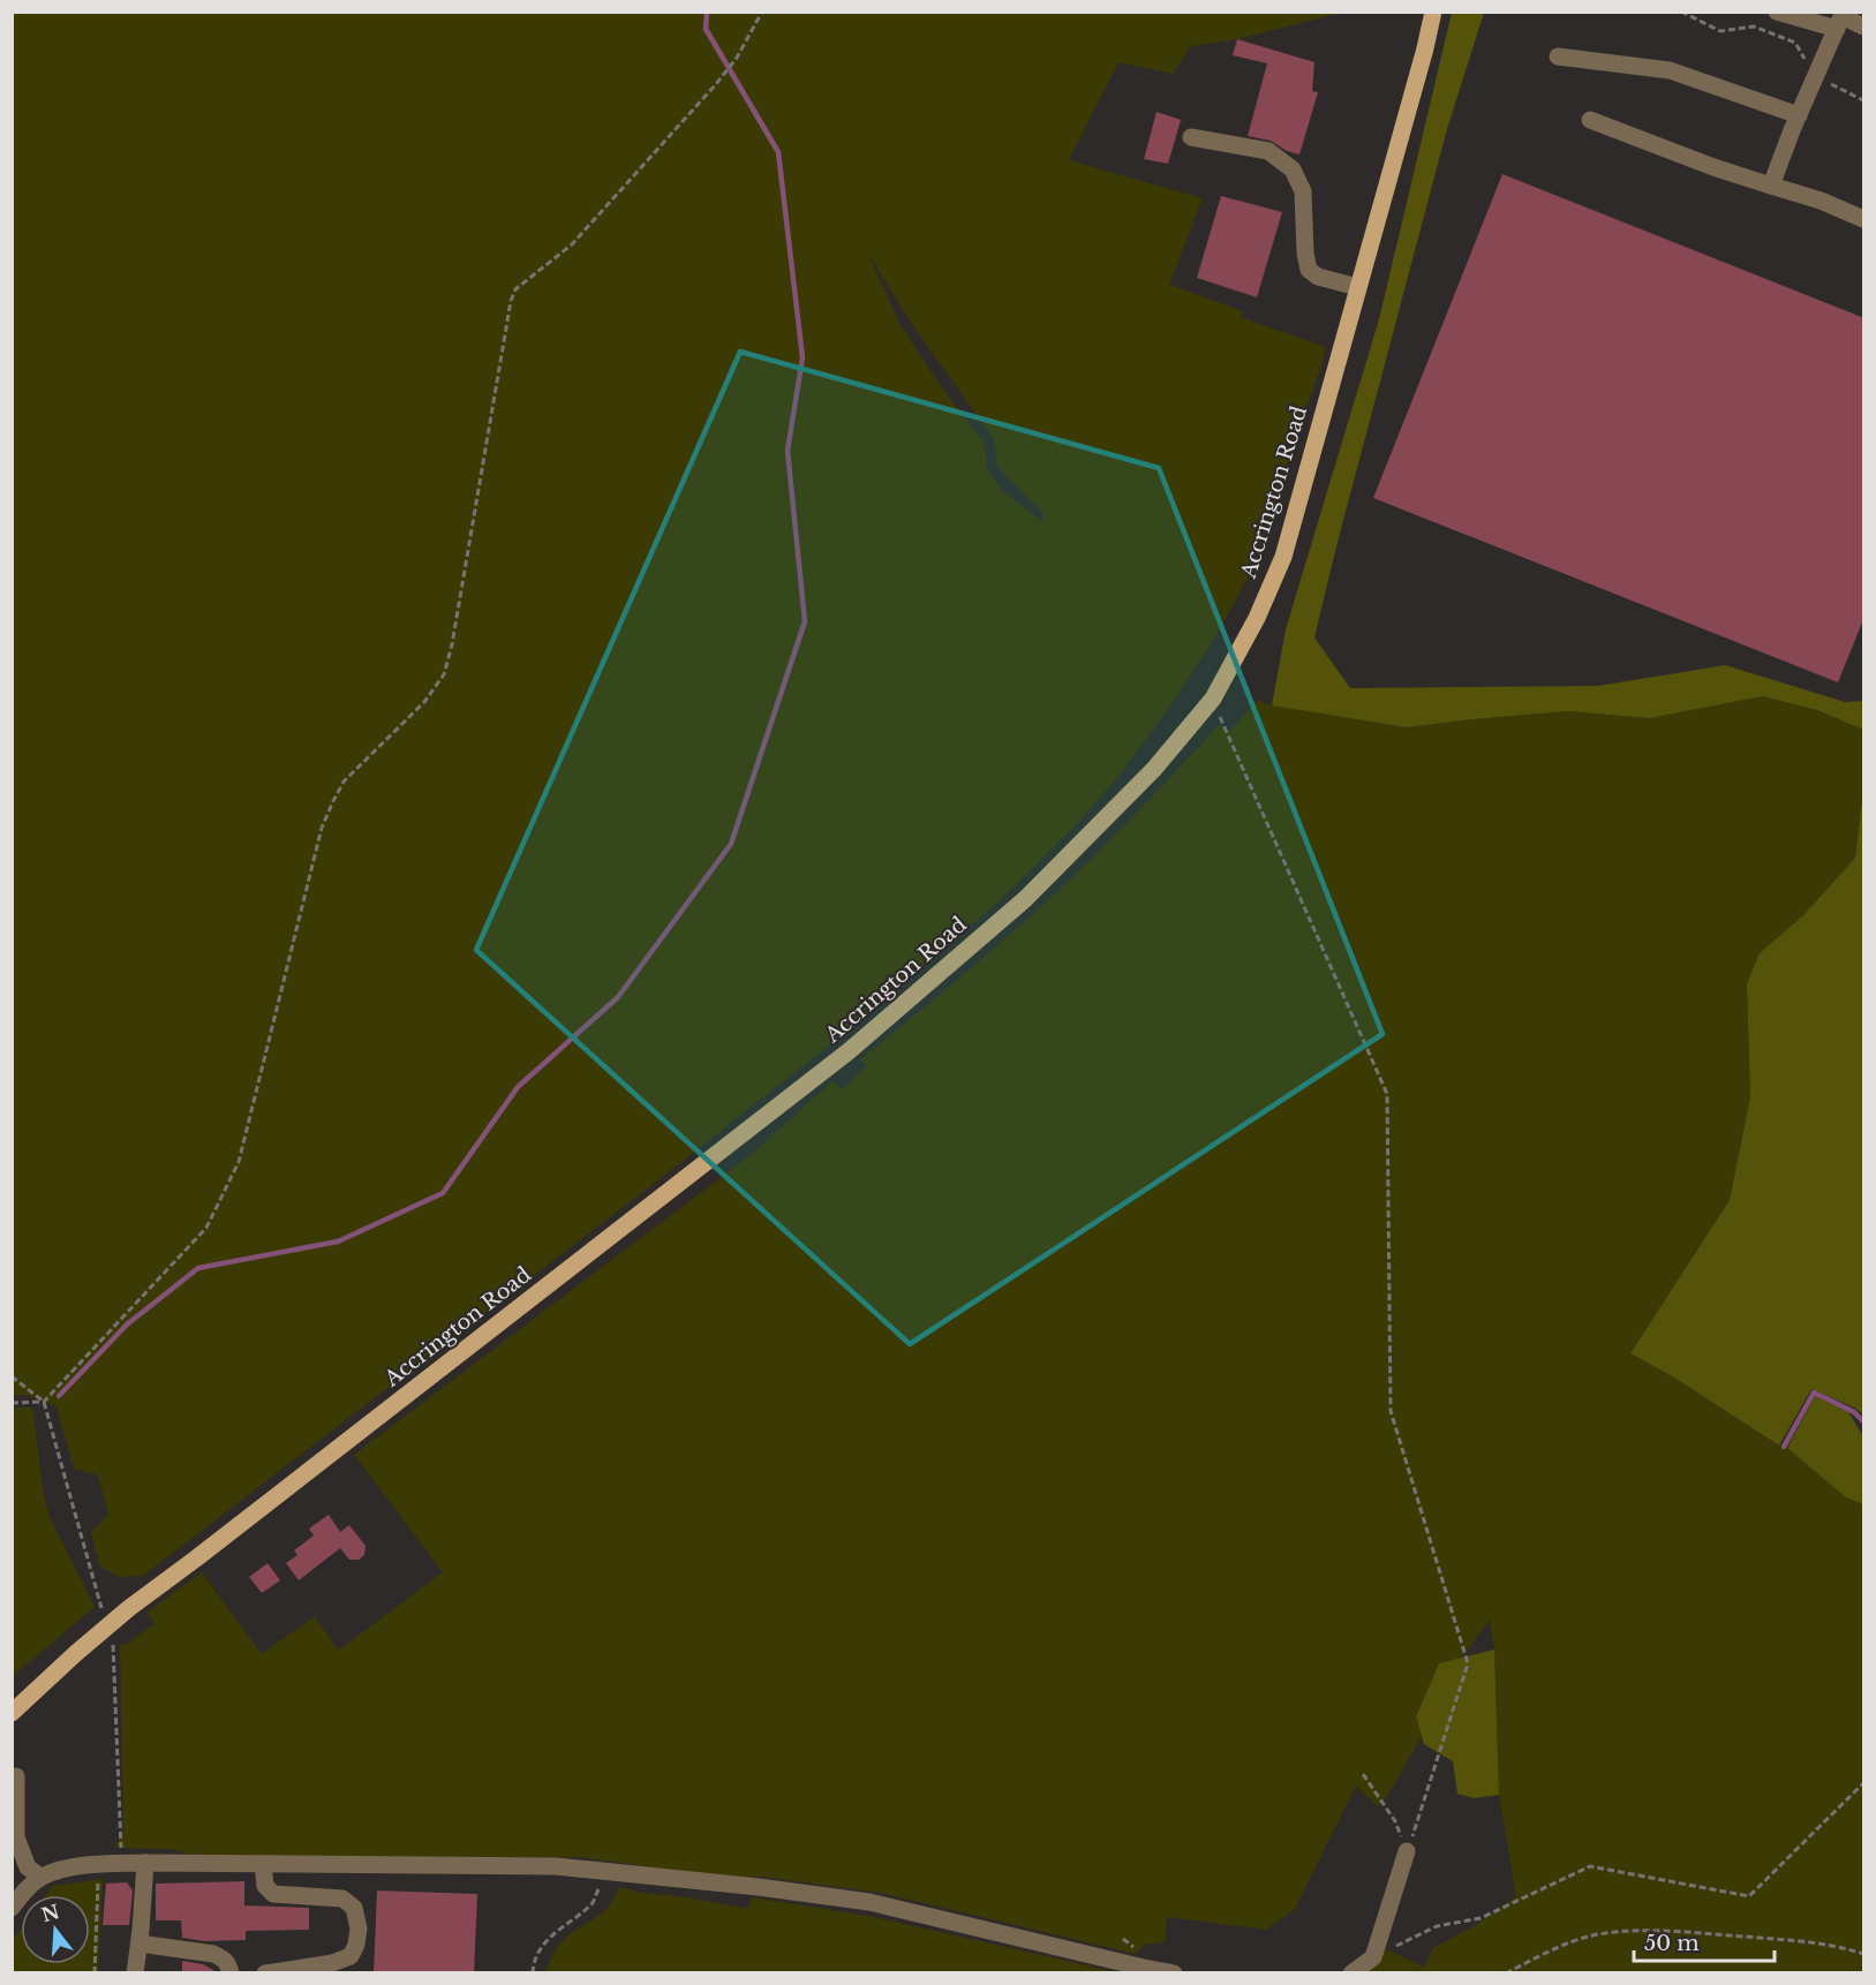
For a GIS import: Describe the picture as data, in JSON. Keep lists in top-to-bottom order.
{
  "streets": {
    "main road": ["Accrington Road"]
  },
  "scale_bar": "50 m",
  "north": "top"
}
